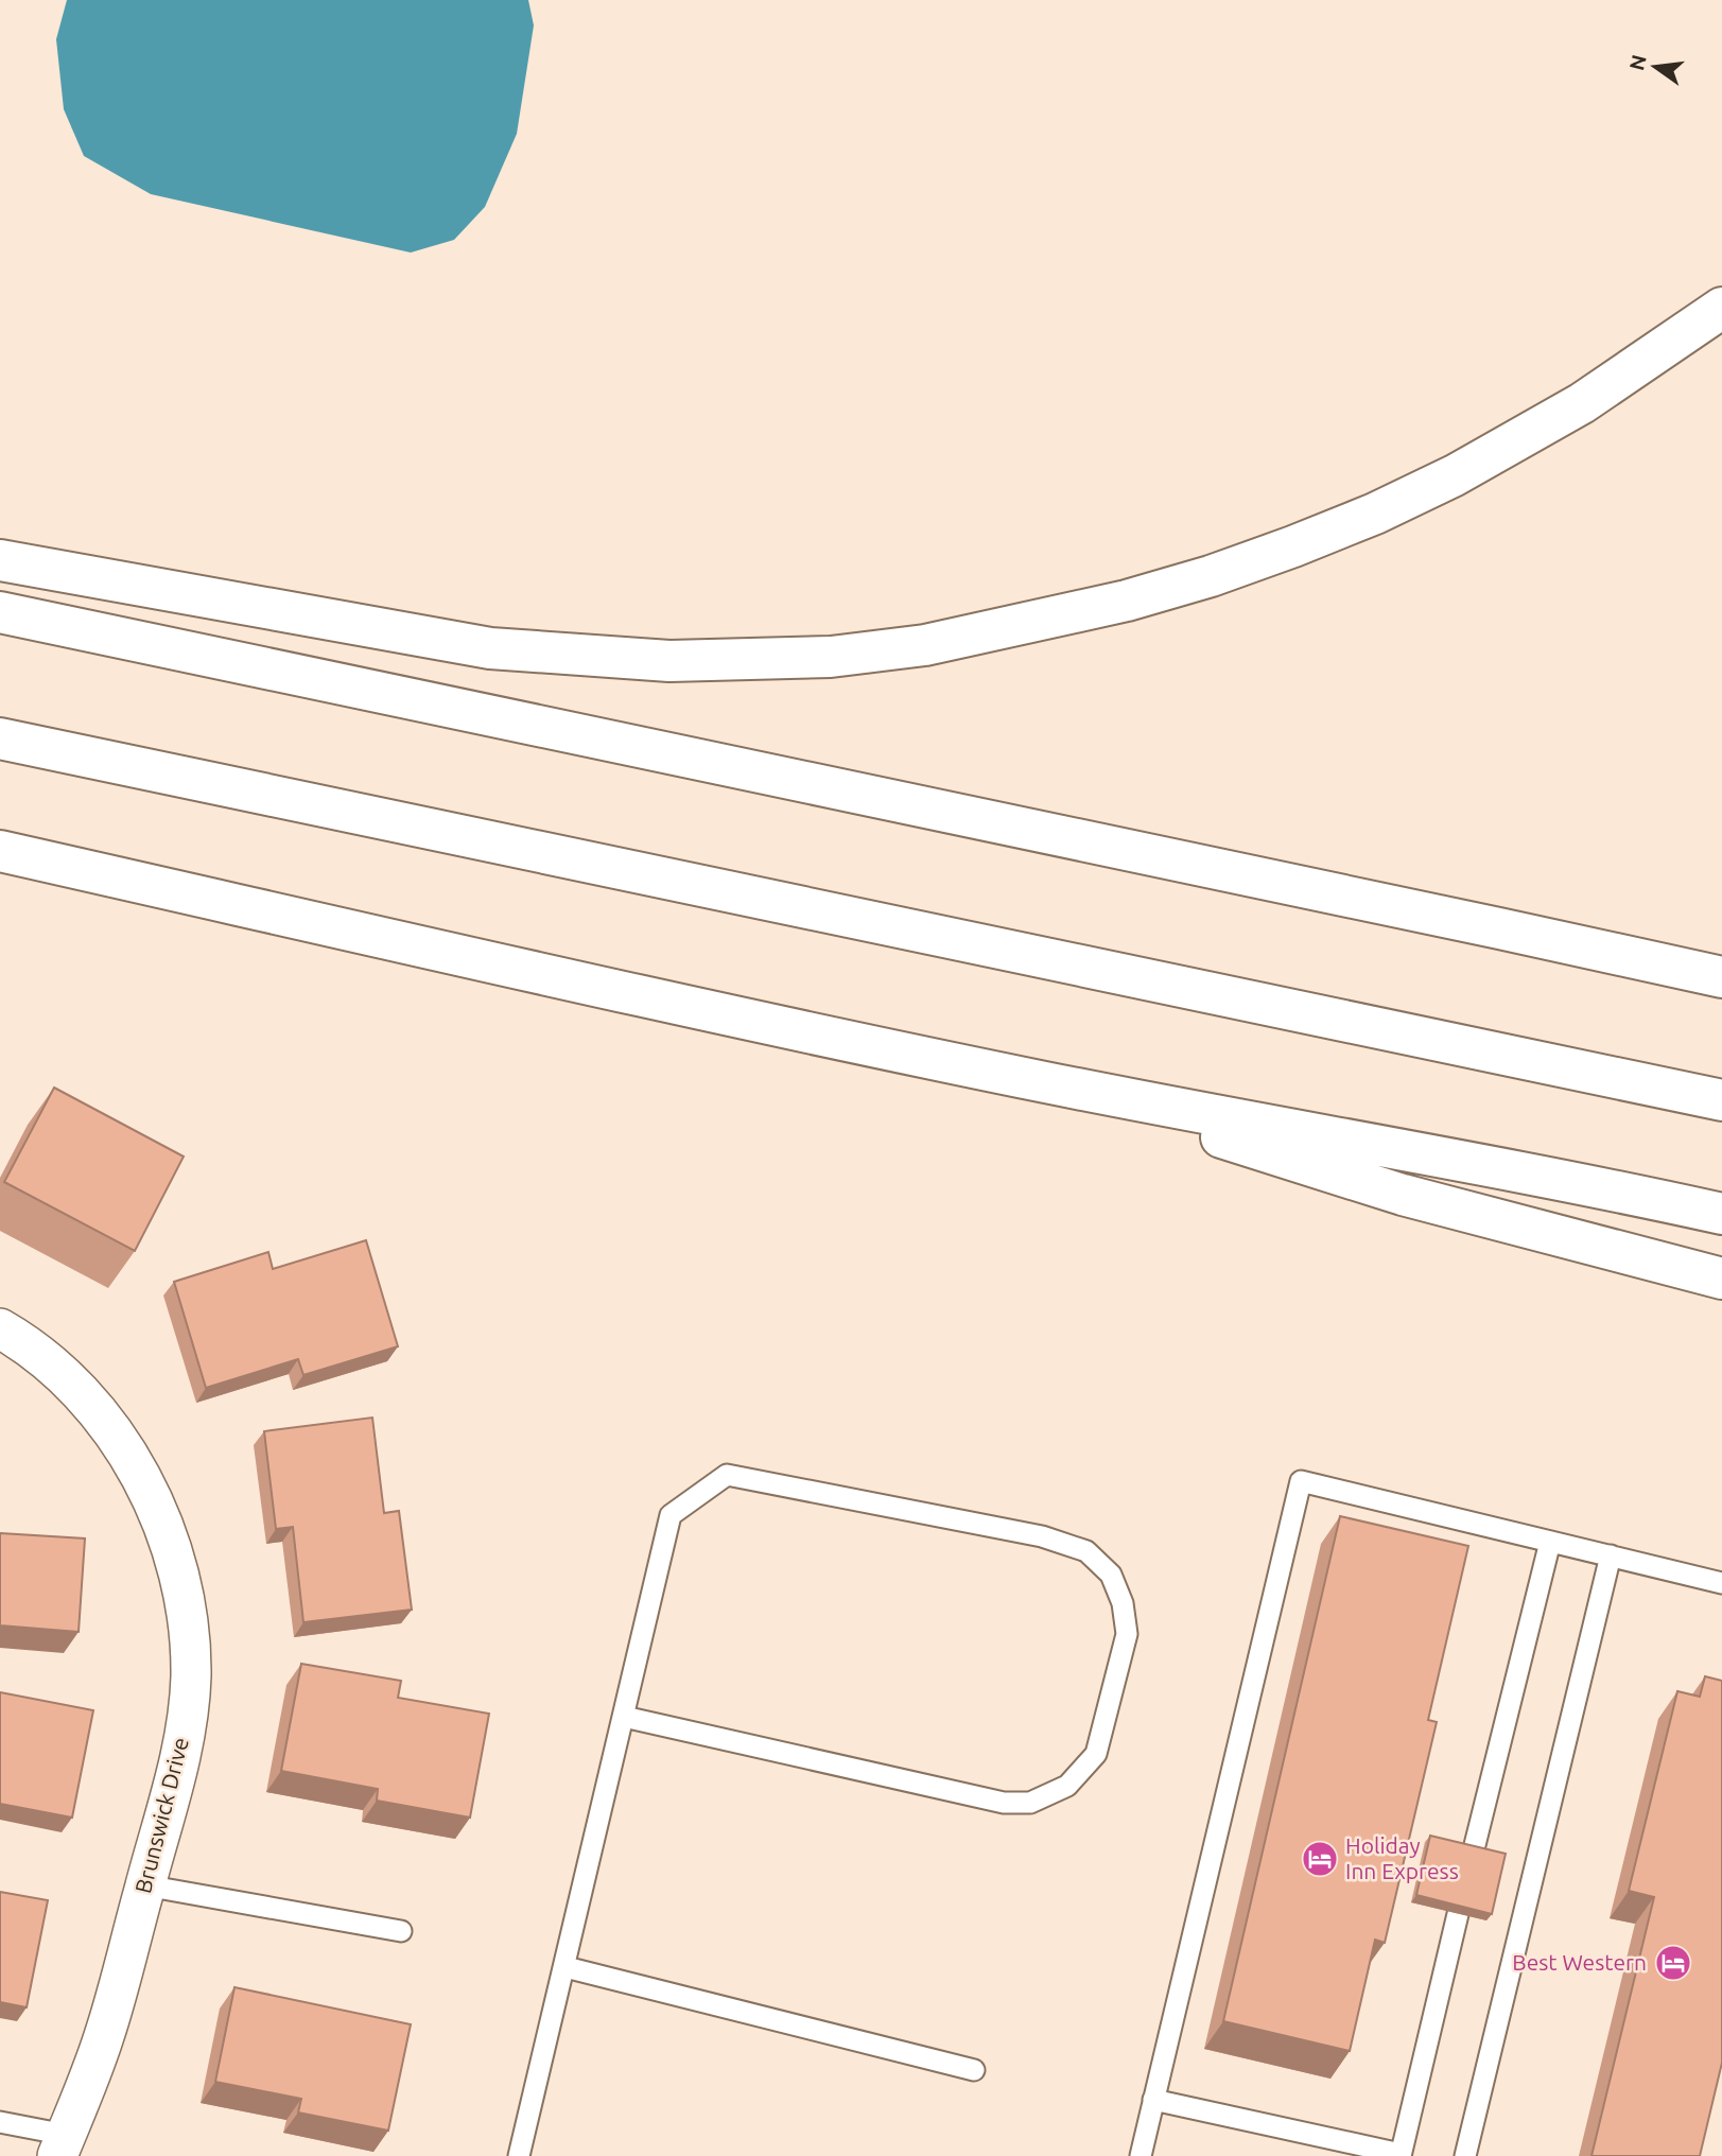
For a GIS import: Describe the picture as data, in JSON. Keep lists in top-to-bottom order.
{
  "streets": {
    "street": ["Brunswick Drive"]
  },
  "places": {
    "hotel": ["Holiday Inn Express", "Best Western"]
  },
  "north": "left"
}
